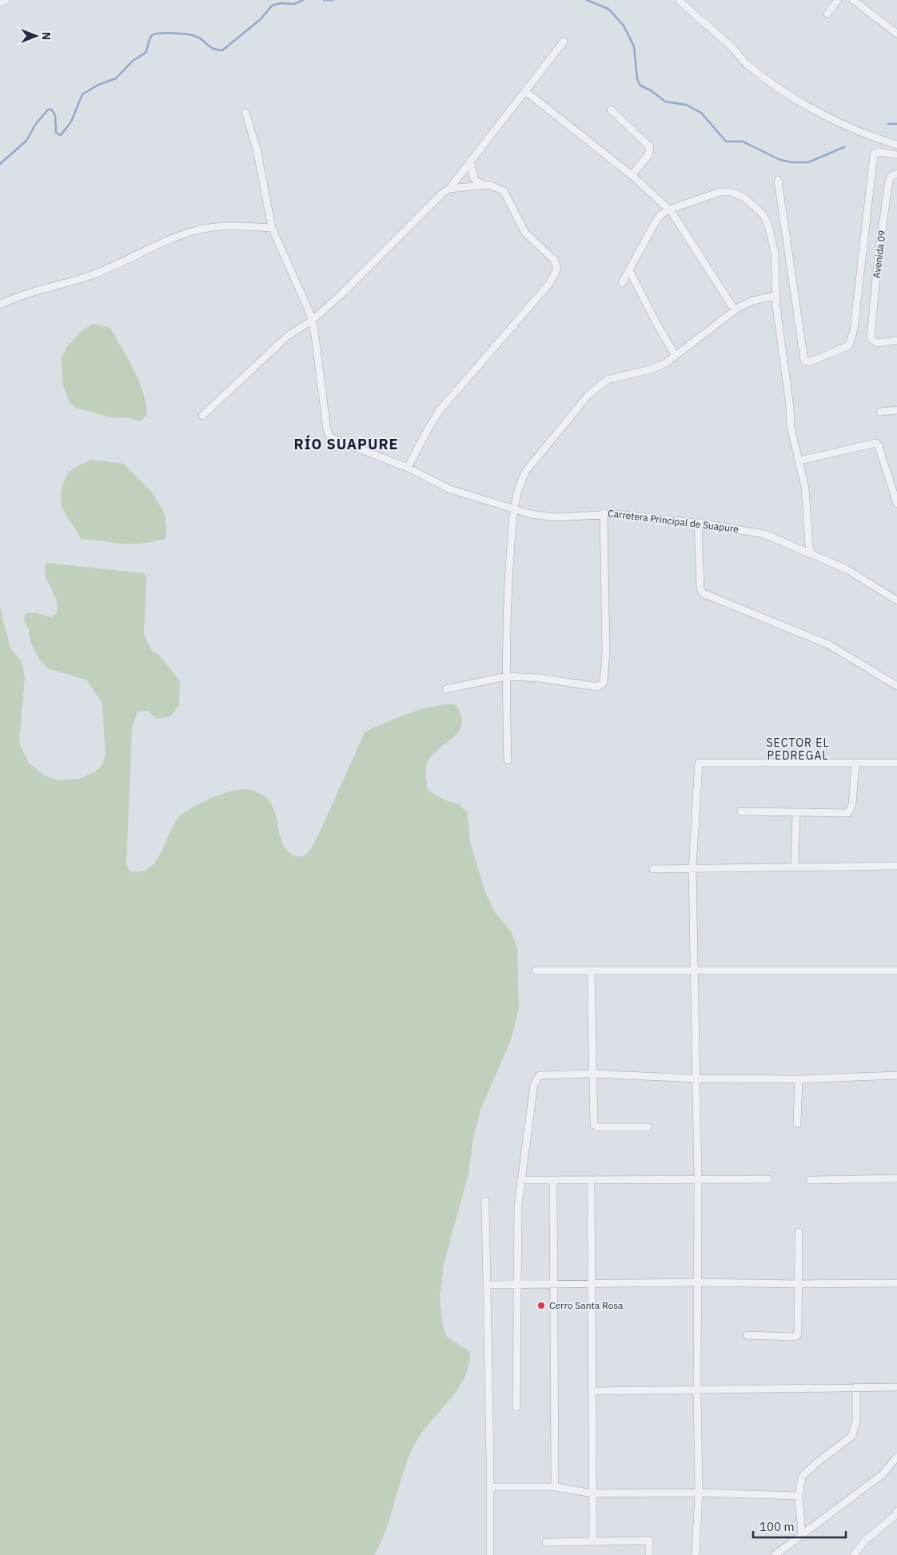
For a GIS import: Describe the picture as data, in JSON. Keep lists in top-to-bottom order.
{
  "streets": {
    "street": ["Avenida 09", "Carretera Principal de Suapure"]
  },
  "districts": ["RÍO SUAPURE", "SECTOR EL PEDREGAL"],
  "places": ["Cerro Santa Rosa"],
  "scale_bar": "100 m",
  "north": "right"
}
